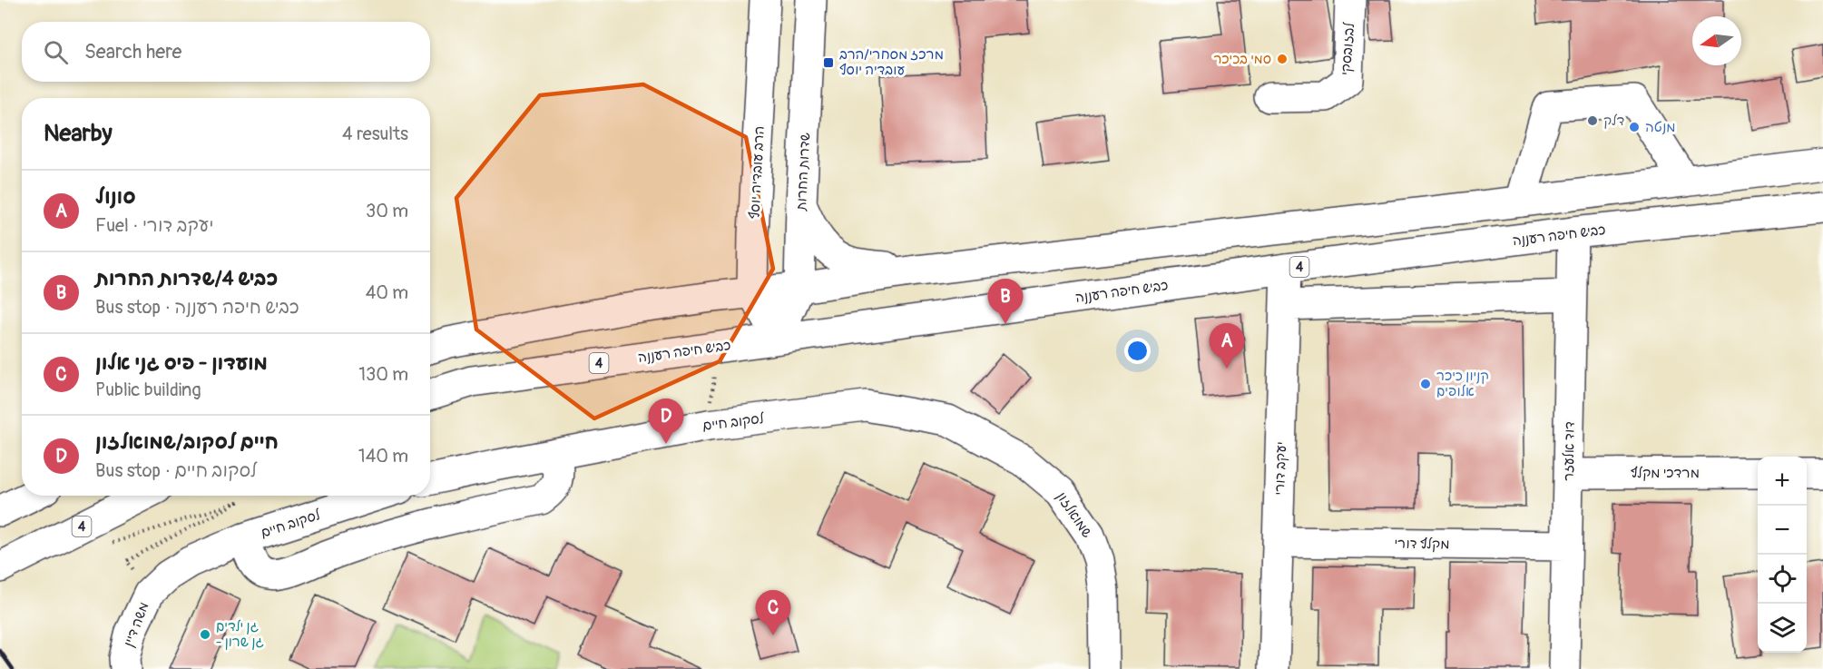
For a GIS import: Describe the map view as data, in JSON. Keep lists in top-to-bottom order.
{
  "streets": {
    "main road": [
      "לבזובסקי",
      "שדרות החרות",
      "הרב עובדיה יוסף",
      "כביש חיפה רעננה",
      "4",
      "לסקוב חיים",
      "דוד אלעזר",
      "יעקב דורי",
      "מרדכי מקלף",
      "שמואלזון",
      "מקלף דורי",
      "משה דיין"
    ]
  },
  "crossings": [
    ["שדרות החרות", "הרב עובדיה יוסף"],
    ["שדרות החרות", "כביש חיפה רעננה"],
    ["הרב עובדיה יוסף", "כביש חיפה רעננה"],
    ["כביש חיפה רעננה", "דוד אלעזר"],
    ["כביש חיפה רעננה", "יעקב דורי"],
    ["לסקוב חיים", "שמואלזון"],
    ["לסקוב חיים", "משה דיין"],
    ["דוד אלעזר", "מרדכי מקלף"],
    ["דוד אלעזר", "מקלף דורי"],
    ["יעקב דורי", "מקלף דורי"]
  ],
  "places": {
    "other": [
      "סמי בכיכר",
      "דלק",
      "מנטה",
      "קניון כיכר אלופים",
      "גן ילדים - גן שרון"
    ],
    "transit": ["מרכז מסחרי/הרב עובדיה יוסף"]
  },
  "north": "left",
  "page": {
    "search": "Search here",
    "heading": ["Nearby", "4 results"],
    "list": [
      {
        "mark": "A",
        "name": "סונול",
        "note": "Fuel · יעקב דורי",
        "value": "30 m"
      },
      {
        "mark": "B",
        "name": "כביש 4/שדרות החרות",
        "note": "Bus stop · כביש חיפה רעננה",
        "value": "40 m"
      },
      {
        "mark": "C",
        "name": "מועדון - פיס גני אלון",
        "note": "Public building",
        "value": "130 m"
      },
      {
        "mark": "D",
        "name": "חיים לסקוב/שמואלזון",
        "note": "Bus stop · לסקוב חיים",
        "value": "140 m"
      }
    ],
    "pins": [
      "B",
      "A",
      "D",
      "C"
    ],
    "map_buttons": ["+", "−"]
  }
}
